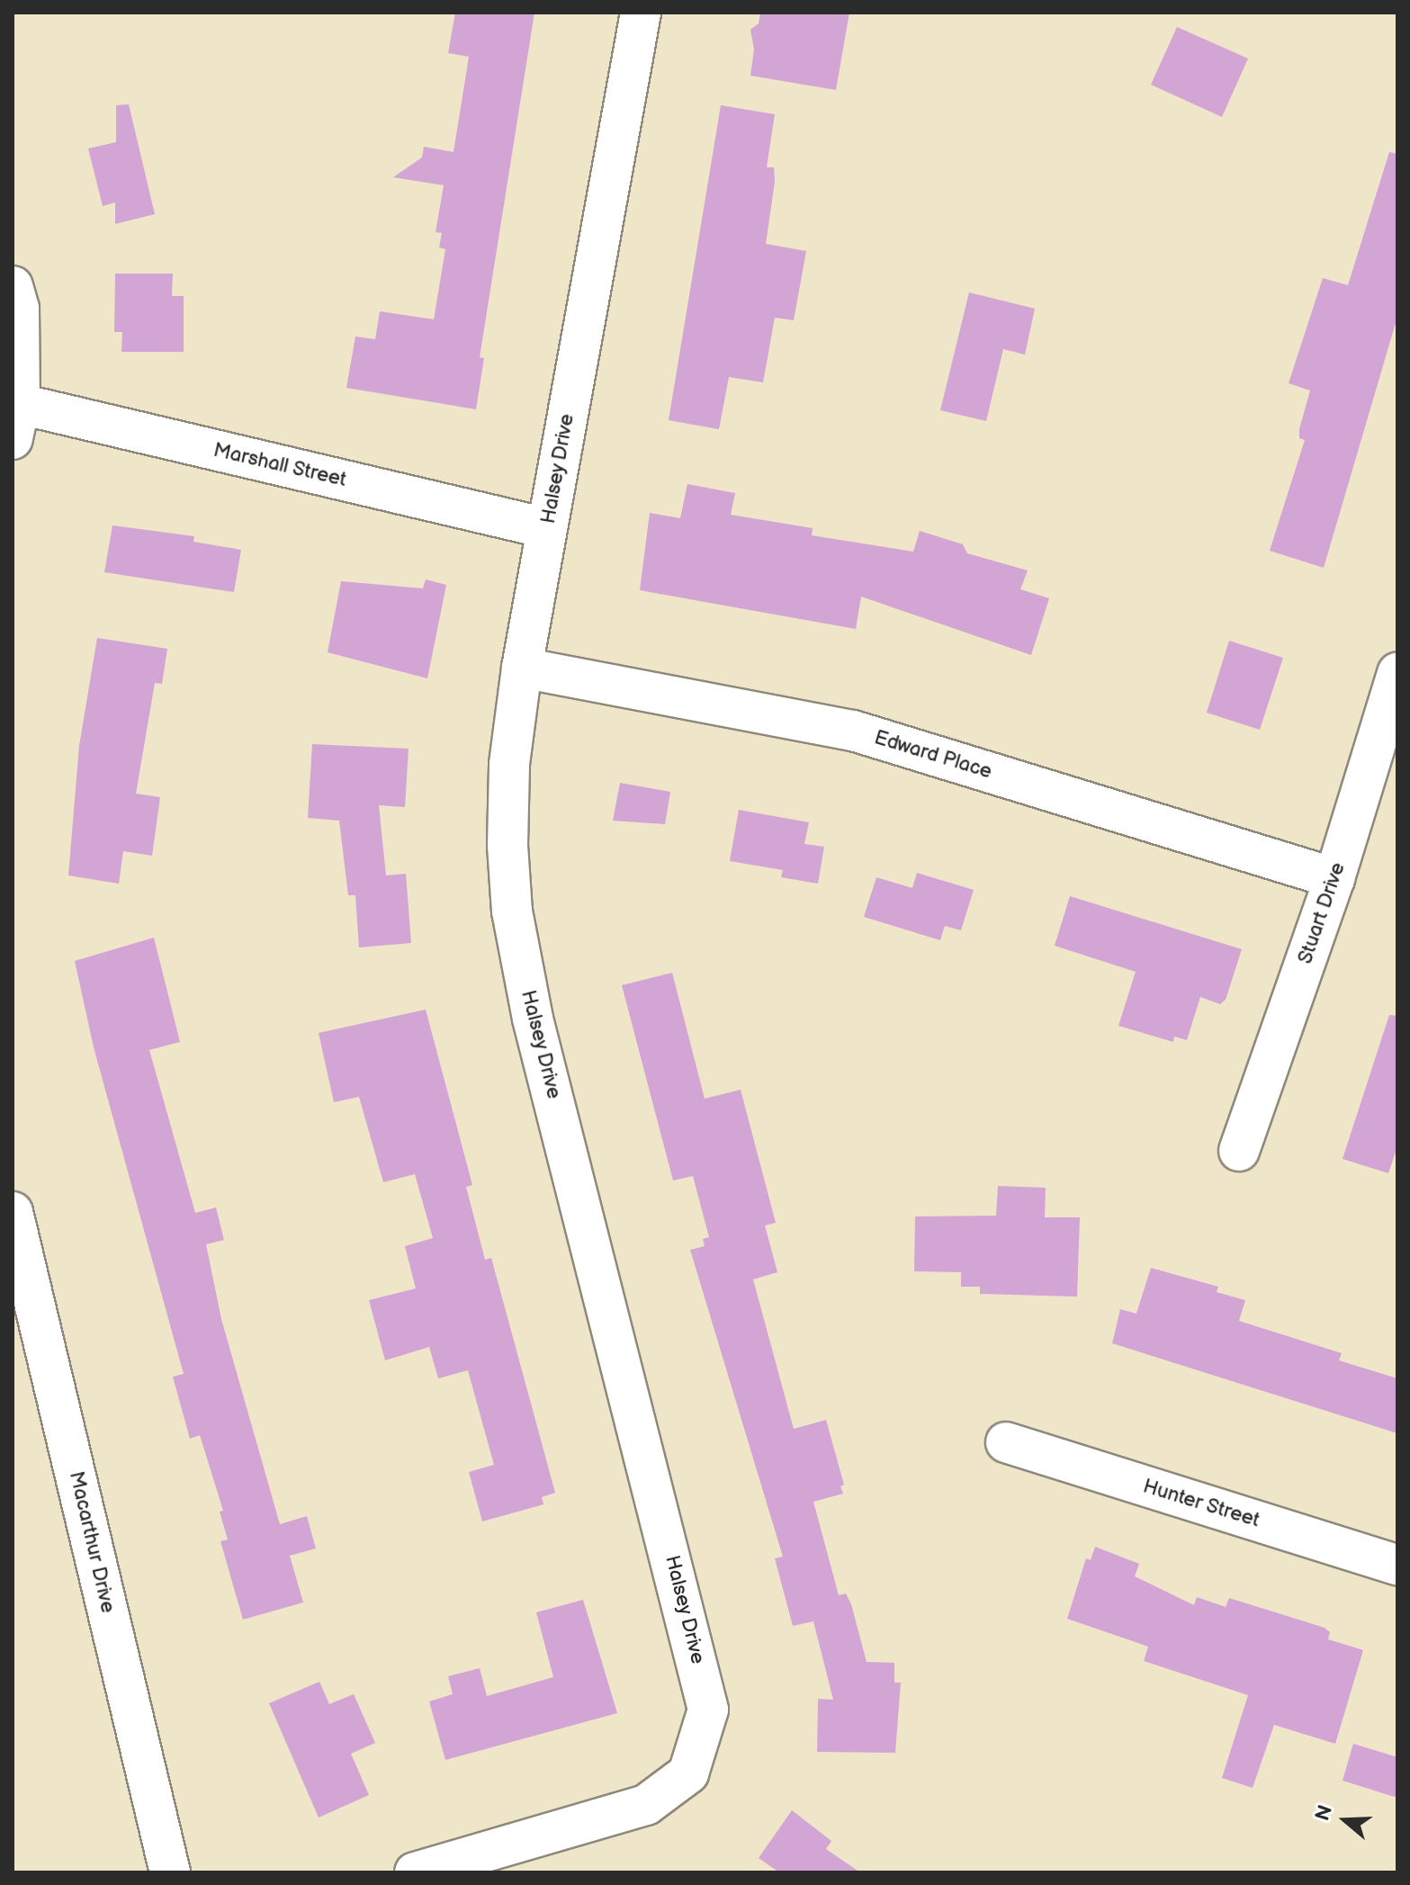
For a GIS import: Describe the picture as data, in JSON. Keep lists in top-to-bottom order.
{
  "streets": {
    "street": [
      "Marshall Street",
      "Halsey Drive",
      "Edward Place",
      "Stuart Drive",
      "Hunter Street",
      "Macarthur Drive"
    ]
  },
  "crossings": [
    ["Marshall Street", "Halsey Drive"],
    ["Halsey Drive", "Edward Place"],
    ["Edward Place", "Stuart Drive"]
  ],
  "north": "left"
}
